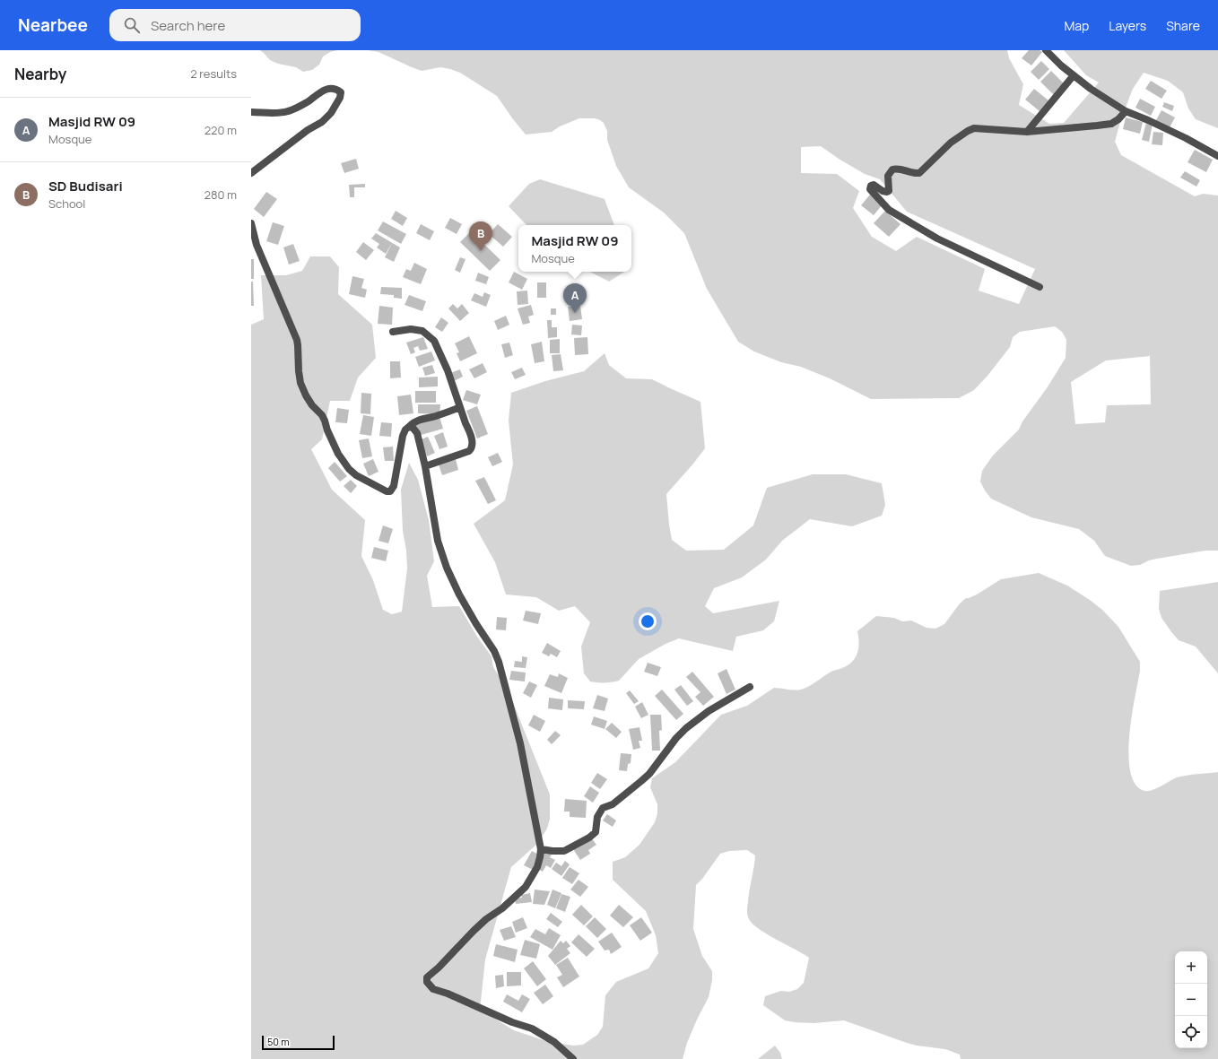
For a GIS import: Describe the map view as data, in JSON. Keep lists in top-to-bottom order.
{
  "scale_bar": "50 m",
  "page": {
    "header": "Nearbee",
    "search": "Search here",
    "nav": ["Map", "Layers", "Share"],
    "heading": ["Nearby", "2 results"],
    "list": [
      {
        "mark": "A",
        "name": "Masjid RW 09",
        "note": "Mosque",
        "value": "220 m"
      },
      {
        "mark": "B",
        "name": "SD Budisari",
        "note": "School",
        "value": "280 m"
      }
    ],
    "pins": ["B", "A"],
    "popup": ["Masjid RW 09", "Mosque"],
    "map_buttons": ["+", "−"],
    "scale": "50 m"
  }
}
